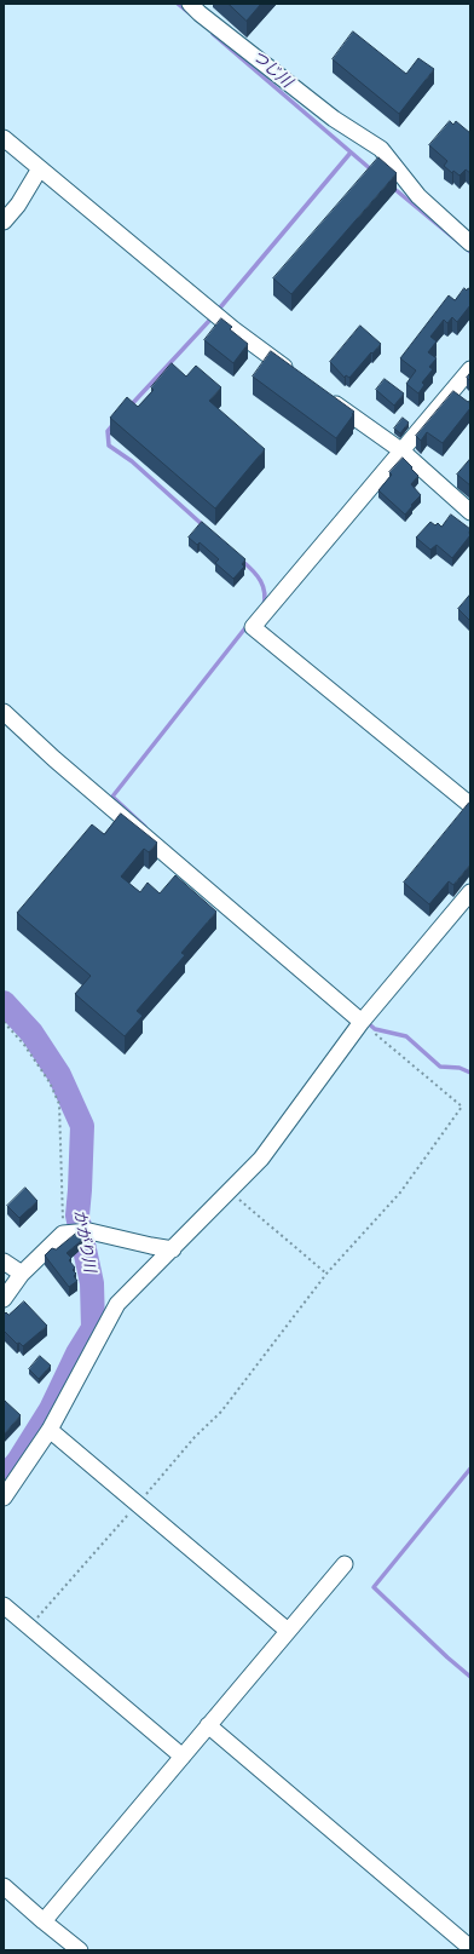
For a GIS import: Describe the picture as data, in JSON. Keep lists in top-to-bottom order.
{
  "water": ["つじ川", "かがり川"]
}
